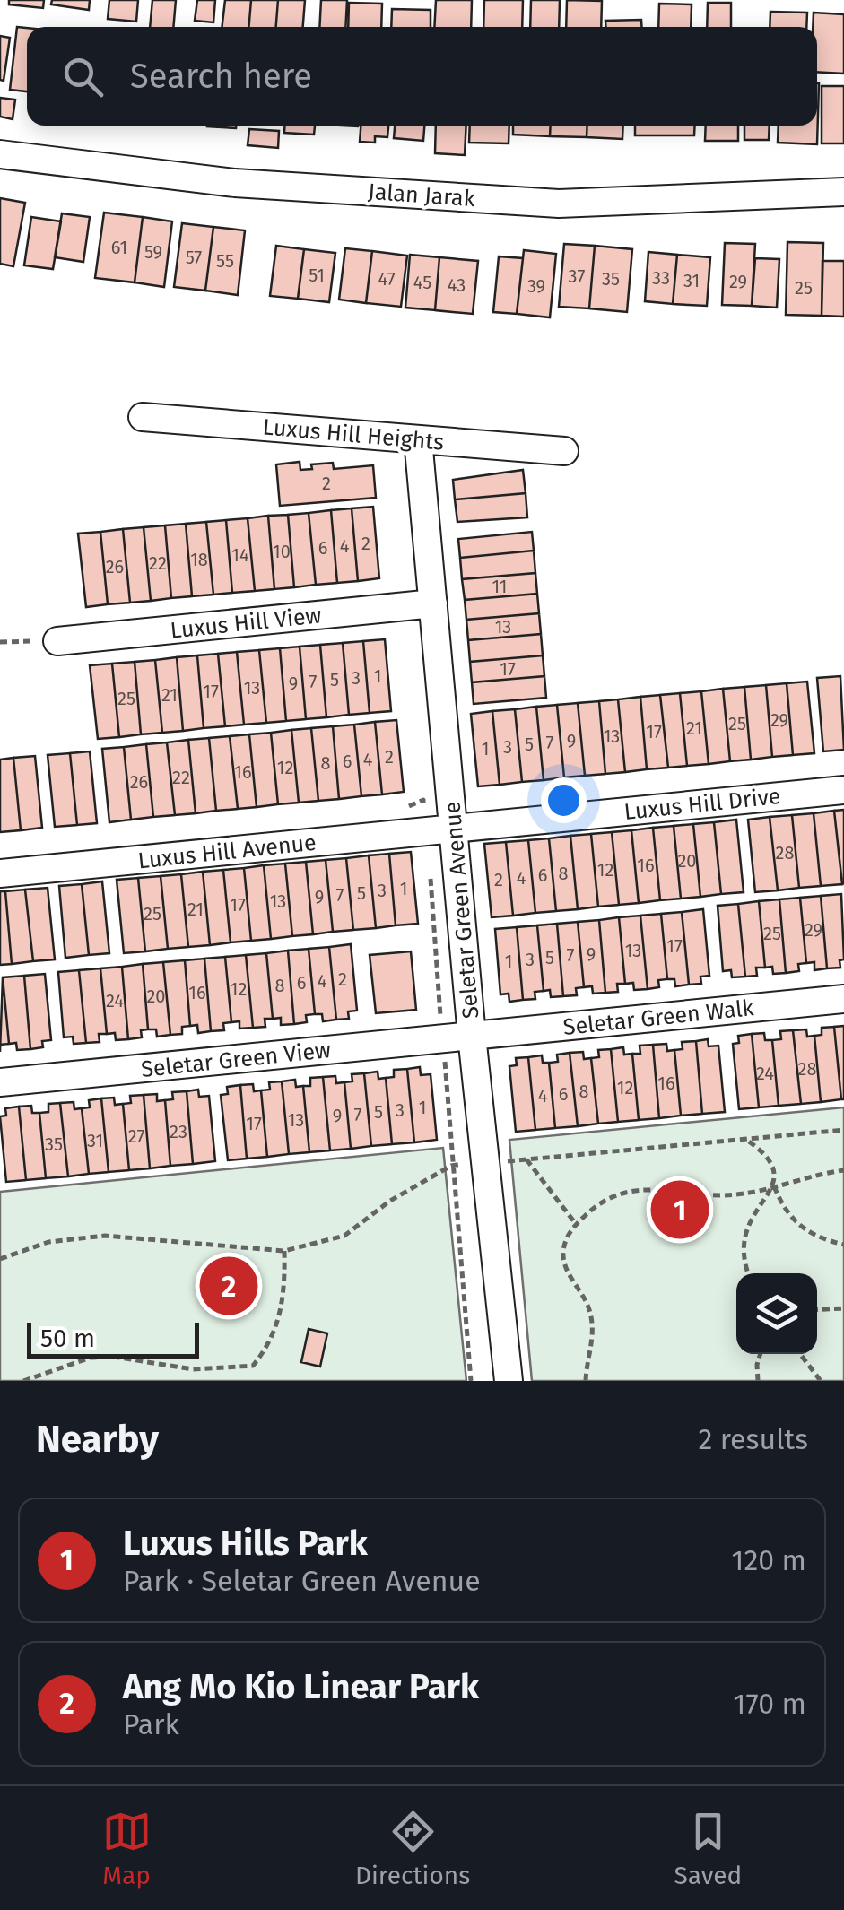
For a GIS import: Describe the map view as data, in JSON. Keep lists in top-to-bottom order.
{
  "streets": {
    "street": [
      "Jalan Jarak",
      "Luxus Hill Heights",
      "Luxus Hill View",
      "Luxus Hill Drive",
      "Luxus Hill Avenue",
      "Seletar Green Avenue",
      "Seletar Green Walk",
      "Seletar Green View"
    ]
  },
  "crossings": [
    ["Luxus Hill Heights", "Seletar Green Avenue"],
    ["Luxus Hill View", "Seletar Green Avenue"],
    ["Luxus Hill Drive", "Luxus Hill Avenue"],
    ["Luxus Hill Drive", "Seletar Green Avenue"],
    ["Luxus Hill Avenue", "Seletar Green Avenue"],
    ["Seletar Green Avenue", "Seletar Green Walk"],
    ["Seletar Green Avenue", "Seletar Green View"],
    ["Seletar Green Walk", "Seletar Green View"]
  ],
  "house_numbers": [
    "61",
    "59",
    "57",
    "55",
    "51",
    "37",
    "33",
    "47",
    "35",
    "31",
    "29",
    "45",
    "43",
    "39",
    "25",
    "2",
    "2",
    "4",
    "6",
    "10",
    "14",
    "18",
    "22",
    "26",
    "11",
    "13",
    "17",
    "1",
    "3",
    "5",
    "7",
    "9",
    "13",
    "17",
    "21",
    "25",
    "29",
    "25",
    "21",
    "17",
    "13",
    "9",
    "7",
    "5",
    "3",
    "1",
    "2",
    "4",
    "6",
    "8",
    "12",
    "16",
    "22",
    "26",
    "28",
    "20",
    "16",
    "12",
    "8",
    "6",
    "4",
    "2",
    "1",
    "3",
    "5",
    "7",
    "9",
    "13",
    "17",
    "21",
    "25",
    "29",
    "25",
    "17",
    "13",
    "9",
    "7",
    "5",
    "3",
    "1",
    "2",
    "4",
    "6",
    "8",
    "12",
    "16",
    "20",
    "24",
    "28",
    "24",
    "16",
    "12",
    "8",
    "6",
    "4",
    "1",
    "3",
    "5",
    "7",
    "9",
    "13",
    "17",
    "23",
    "27",
    "31",
    "35"
  ],
  "scale_bar": "50 m",
  "page": {
    "search": "Search here",
    "pins": ["1", "2"],
    "scale": "50 m",
    "heading": ["Nearby", "2 results"],
    "list": [
      {
        "mark": "1",
        "name": "Luxus Hills Park",
        "note": "Park · Seletar Green Avenue",
        "value": "120 m"
      },
      {
        "mark": "2",
        "name": "Ang Mo Kio Linear Park",
        "note": "Park",
        "value": "170 m"
      }
    ],
    "nav": ["Map", "Directions", "Saved"]
  }
}
